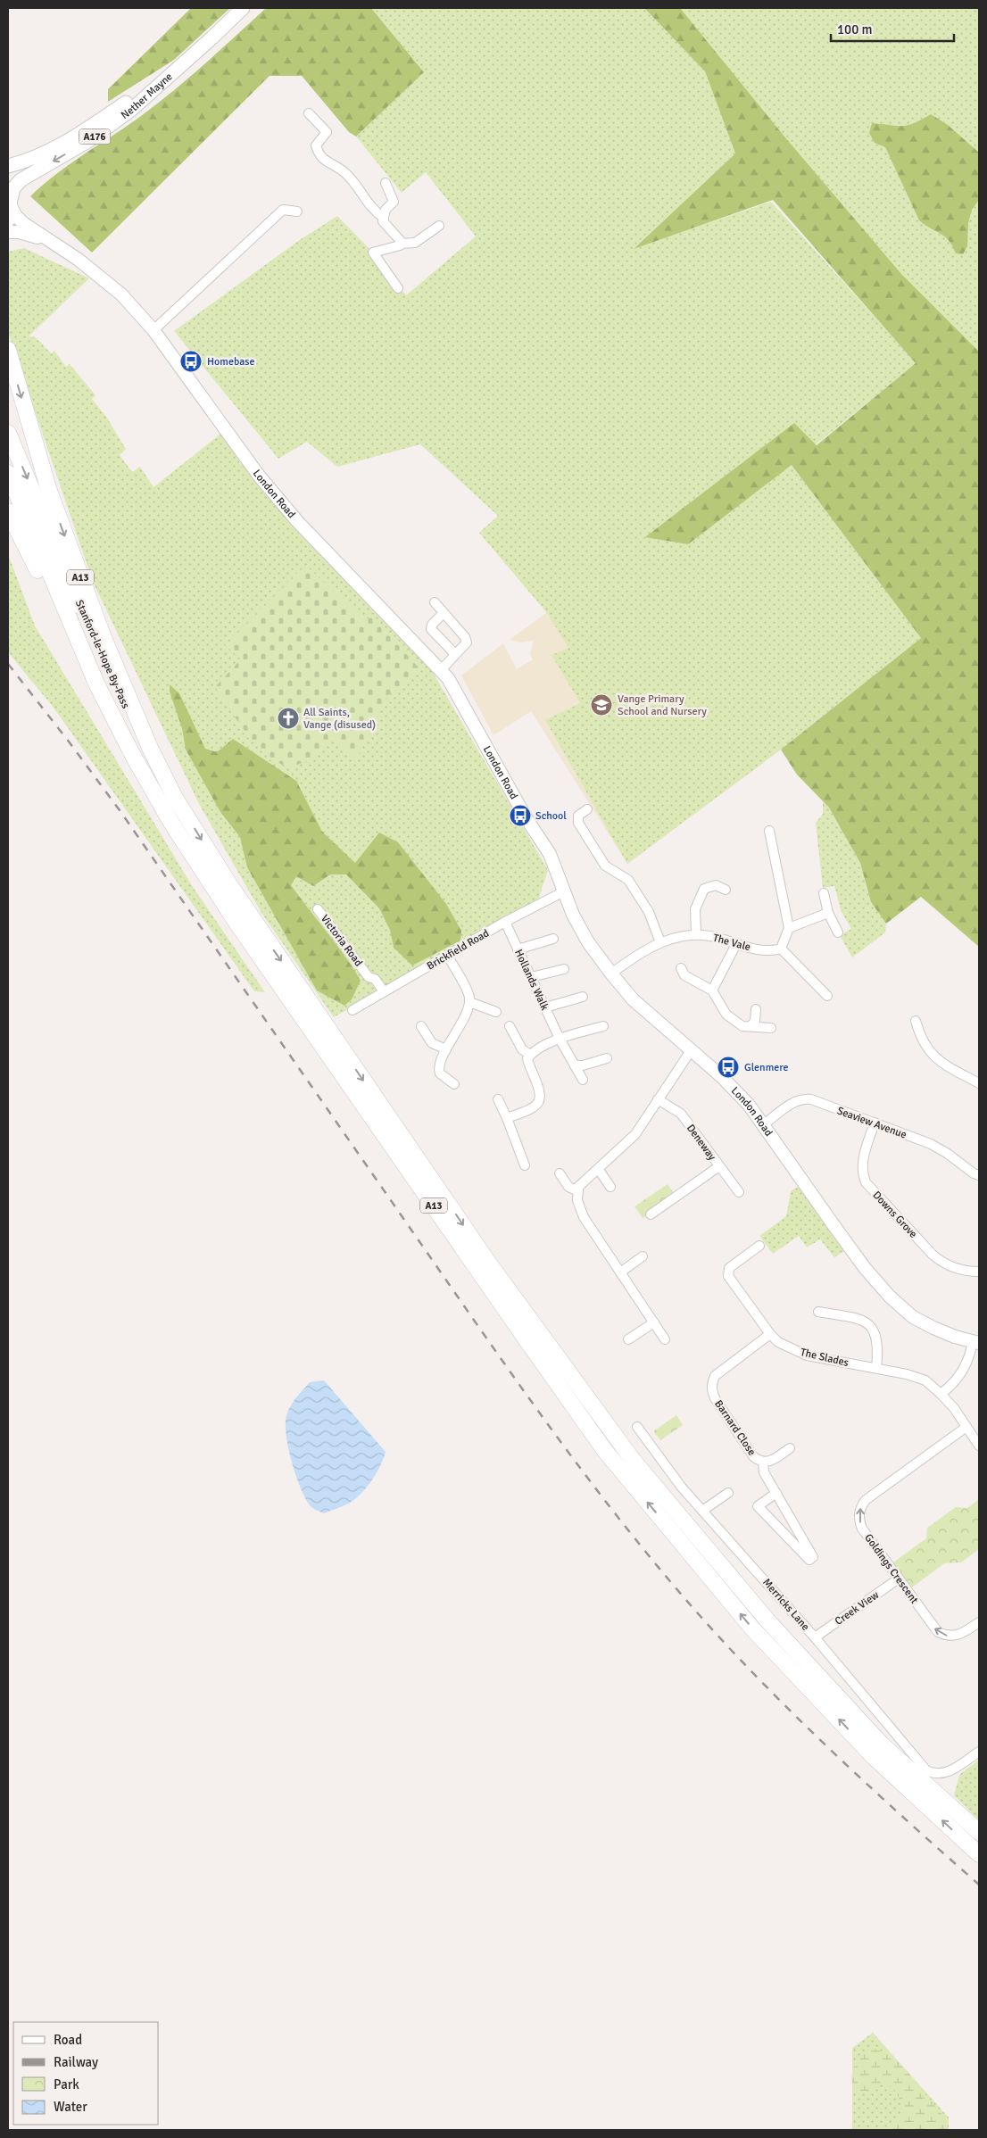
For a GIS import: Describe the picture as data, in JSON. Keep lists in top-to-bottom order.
{
  "streets": {
    "highway": ["A13", "Stanford-le-Hope By-Pass"],
    "main road": ["Nether Mayne", "A176", "London Road"],
    "street": [
      "Victoria Road",
      "The Vale",
      "Brickfield Road",
      "Hollands Walk",
      "Seaview Avenue",
      "Deneway",
      "Downs Grove",
      "The Slades",
      "Barnard Close",
      "Goldings Crescent",
      "Merricks Lane",
      "Creek View"
    ]
  },
  "crossings": [
    ["Nether Mayne", "A176"],
    ["Nether Mayne", "London Road"],
    ["A176", "London Road"],
    ["London Road", "The Vale"],
    ["London Road", "Brickfield Road"],
    ["London Road", "Seaview Avenue"],
    ["A13", "Stanford-le-Hope By-Pass"],
    ["Victoria Road", "Brickfield Road"],
    ["Brickfield Road", "Hollands Walk"],
    ["Seaview Avenue", "Downs Grove"],
    ["The Slades", "Barnard Close"],
    ["The Slades", "Goldings Crescent"],
    ["Goldings Crescent", "Creek View"],
    ["Merricks Lane", "Creek View"]
  ],
  "places": {
    "bus stop": ["Homebase", "School", "Glenmere"],
    "school or university": ["Vange Primary School and Nursery"],
    "church": ["All Saints, Vange (disused)"]
  },
  "legend": [
    "Road",
    "Railway",
    "Park",
    "Water"
  ],
  "scale_bar": "100 m"
}
